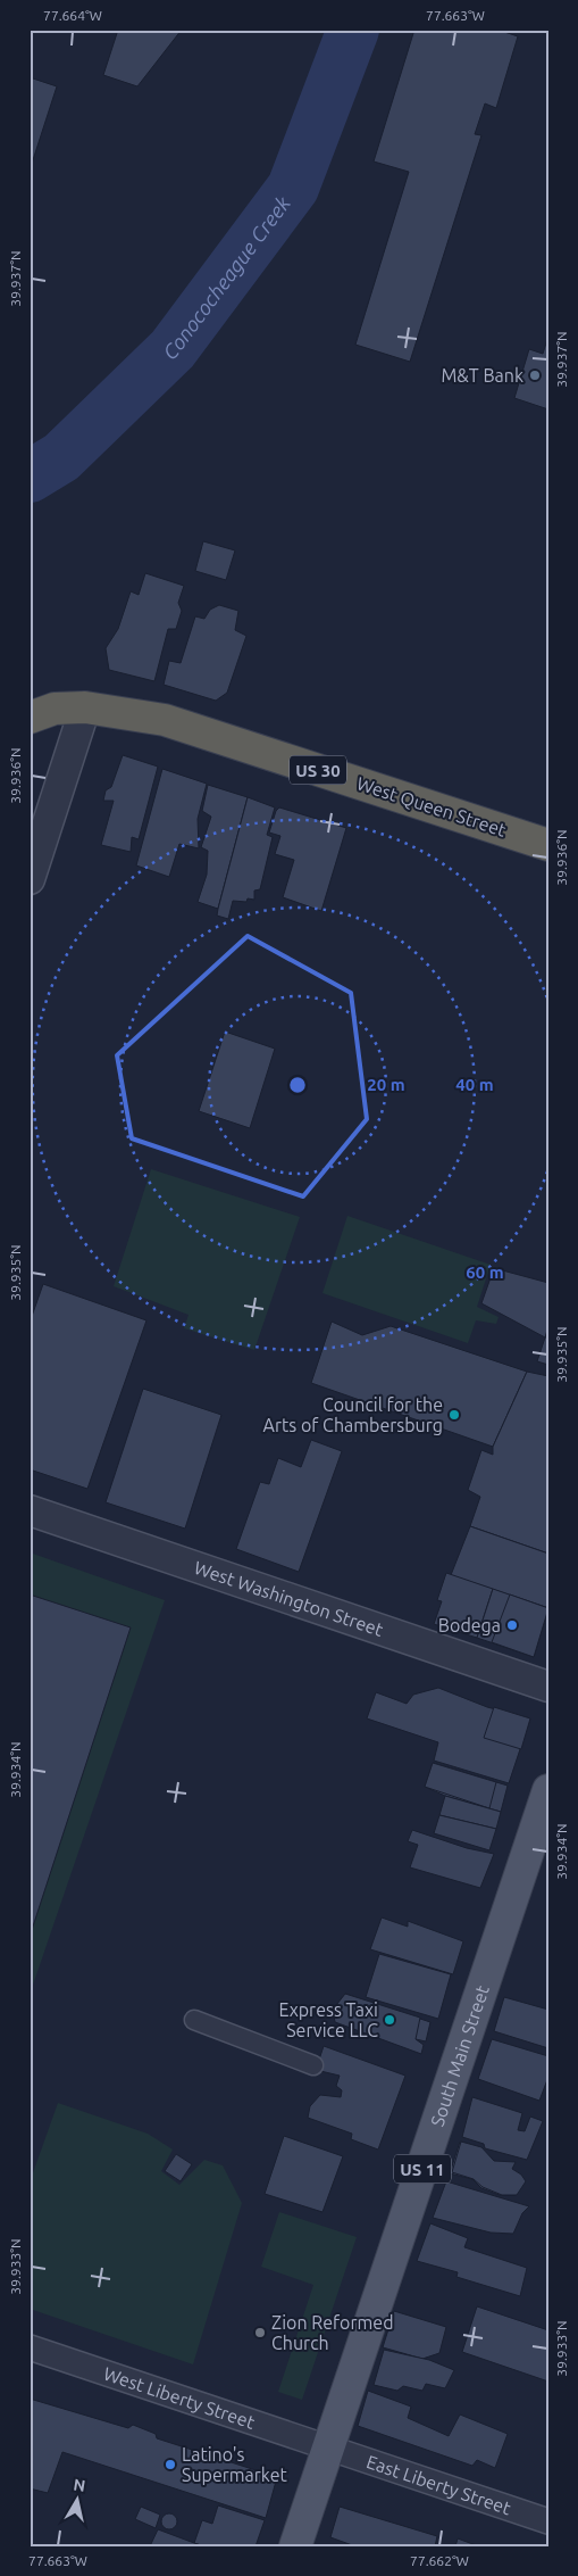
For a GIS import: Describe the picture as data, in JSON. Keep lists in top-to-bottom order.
{
  "streets": {
    "highway": ["US 30", "West Queen Street"],
    "main road": ["South Main Street", "US 11"],
    "street": ["West Washington Street", "West Liberty Street", "East Liberty Street"]
  },
  "crossings": [
    ["US 30", "West Queen Street"],
    ["South Main Street", "West Liberty Street"],
    ["South Main Street", "East Liberty Street"],
    ["West Liberty Street", "East Liberty Street"]
  ],
  "water": ["Conococheague Creek"],
  "places": [
    "M&T Bank",
    "Council for the Arts of Chambersburg",
    "Bodega",
    "Express Taxi Service LLC",
    "Zion Reformed Church",
    "Latino's Supermarket"
  ],
  "north": "top",
  "coordinates": [
    "77.664°W",
    "77.663°W",
    "39.937°N",
    "39.936°N",
    "39.935°N",
    "39.934°N",
    "39.933°N",
    "77.662°W"
  ],
  "rings": ["20 m", "40 m", "60 m"]
}
